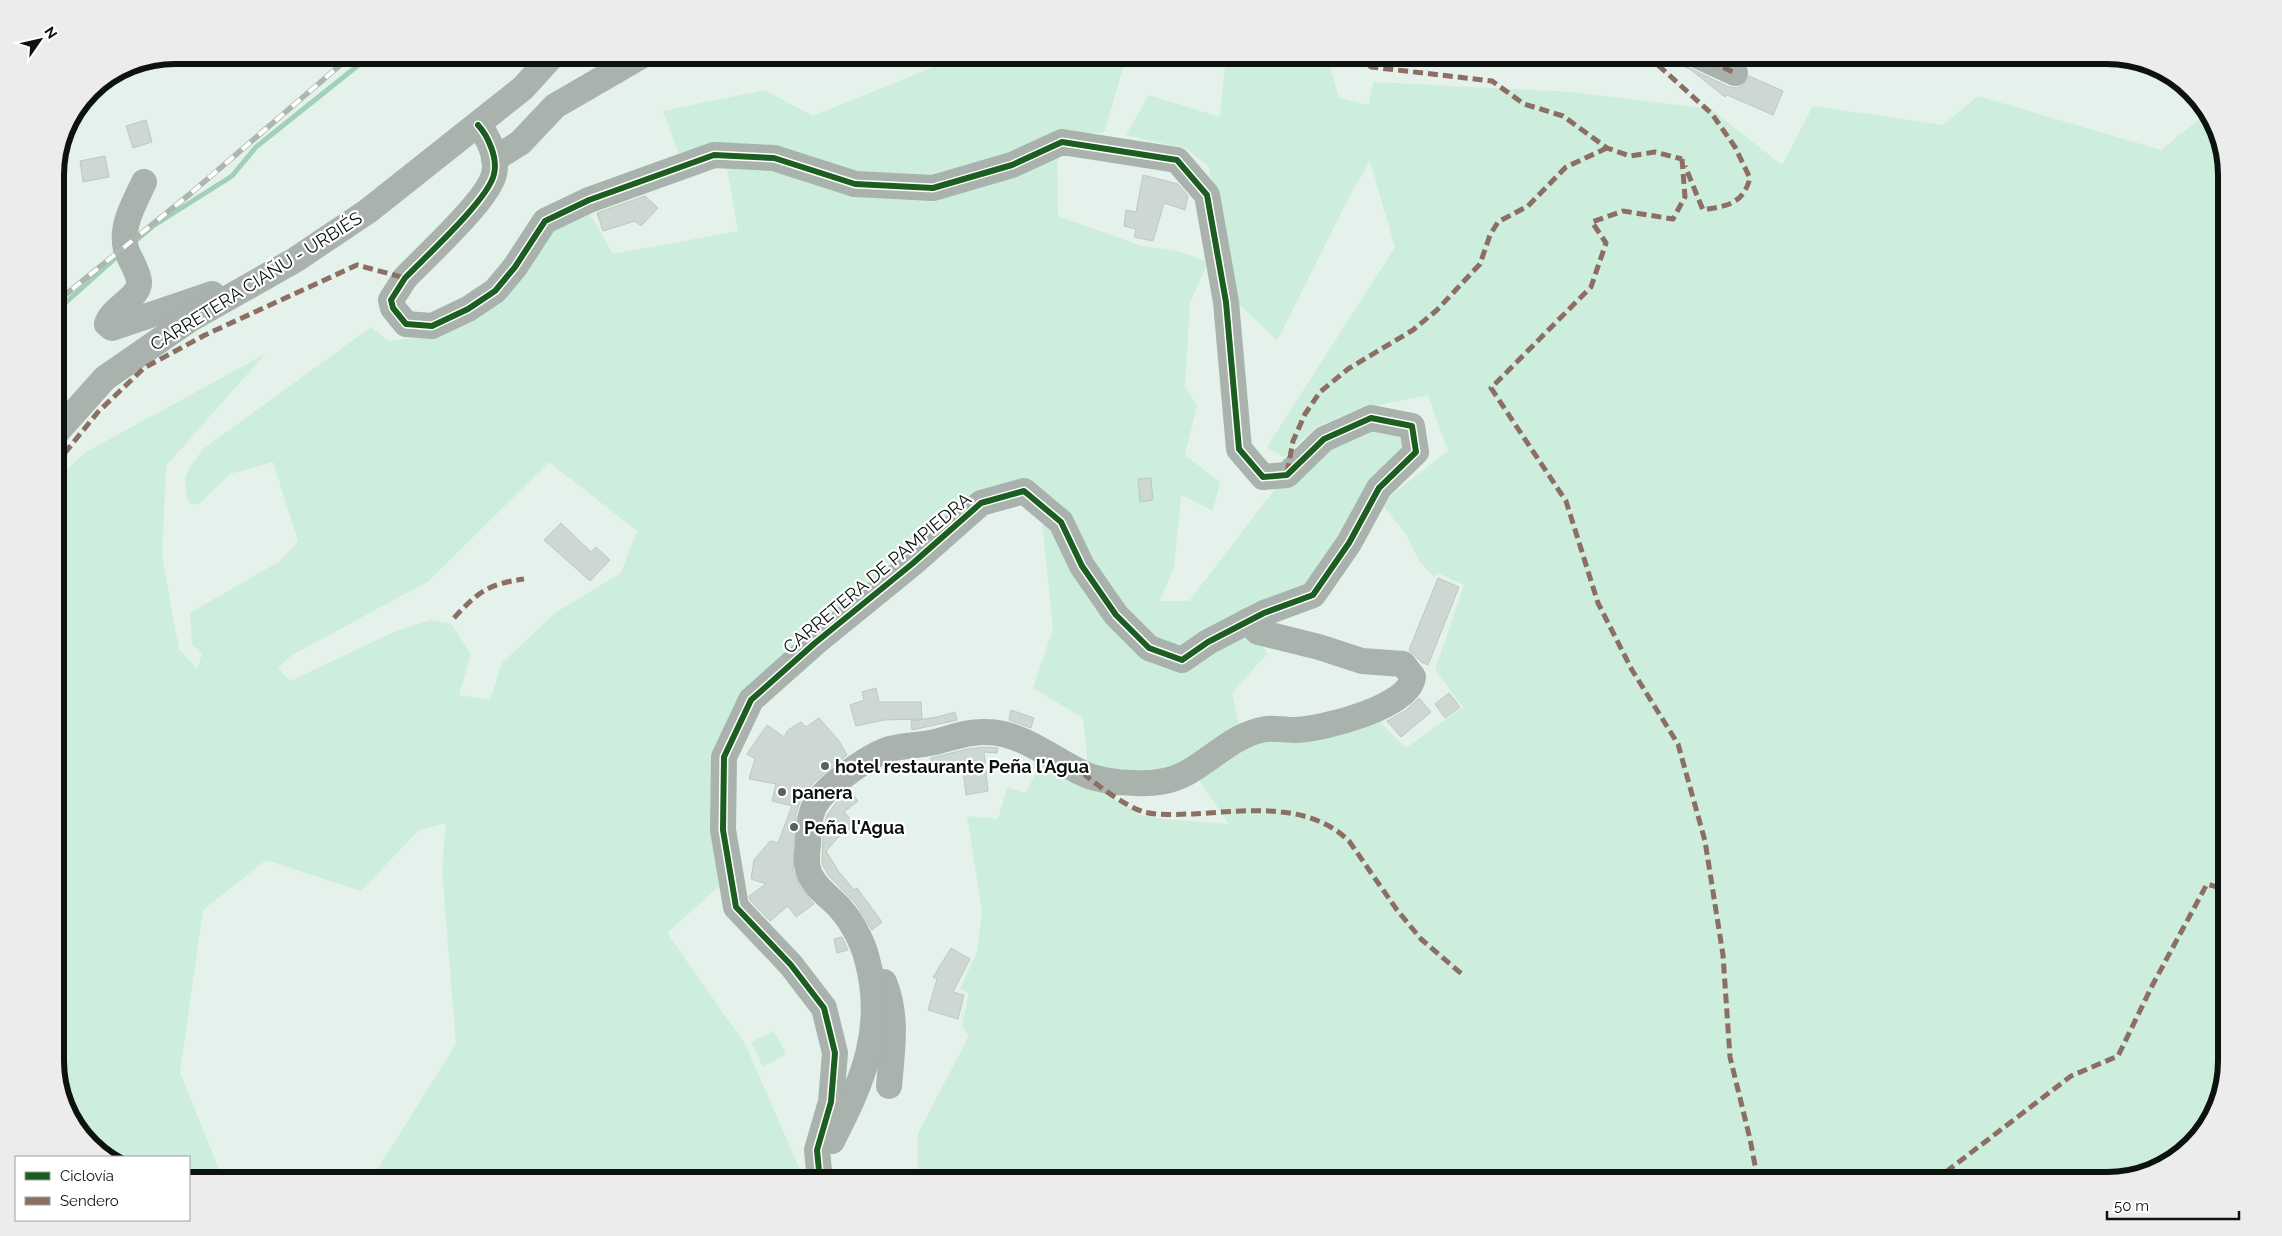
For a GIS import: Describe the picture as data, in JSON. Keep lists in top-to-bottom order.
{
  "streets": {
    "street": ["CARRETERA CIAÑU - URBIÉS", "CARRETERA DE PAMPIEDRA"]
  },
  "crossings": [
    ["CARRETERA CIAÑU - URBIÉS", "CARRETERA DE PAMPIEDRA"]
  ],
  "places": ["hotel restaurante Peña l'Agua", "panera", "Peña l'Agua"],
  "legend": ["Ciclovía", "Sendero"],
  "scale_bar": "50 m",
  "north": "top right"
}
